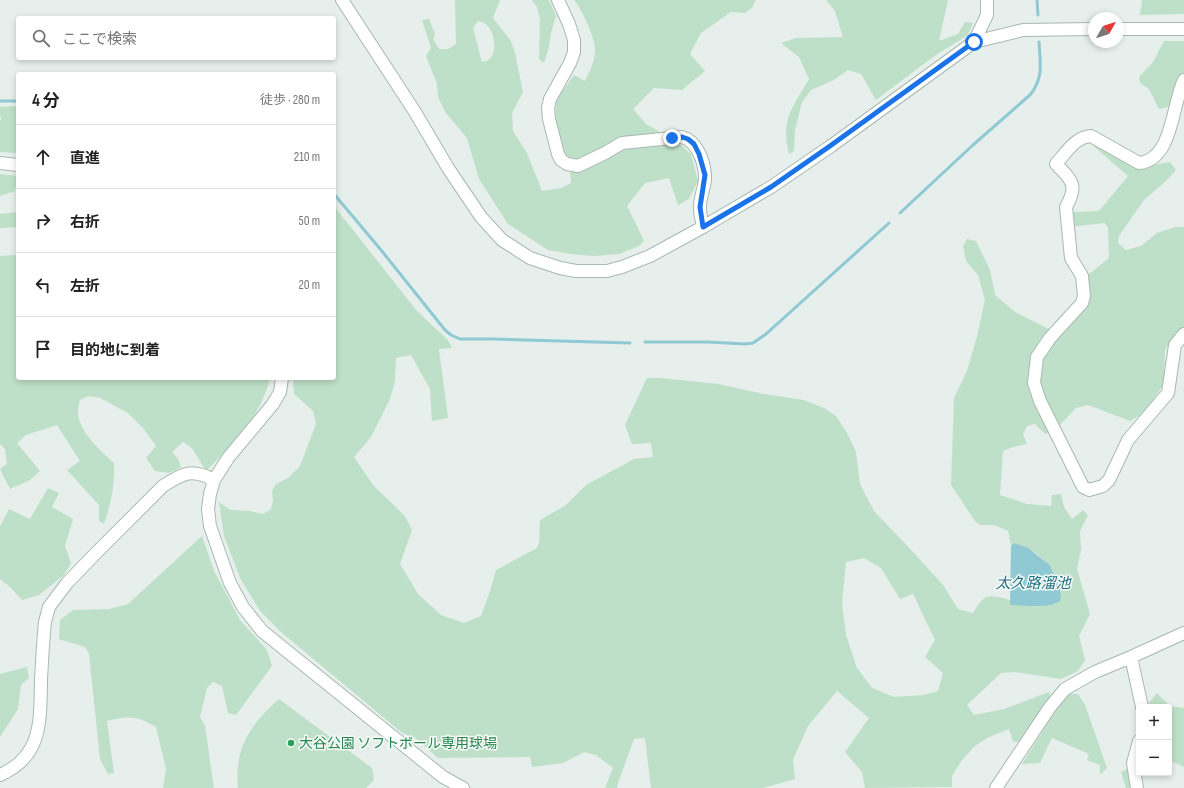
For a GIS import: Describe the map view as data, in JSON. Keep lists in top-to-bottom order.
{
  "water": ["太久路溜池"],
  "places": ["大谷公園 ソフトボール専用球場"],
  "north": "top right",
  "page": {
    "search": "ここで検索",
    "heading": ["4 分", "徒歩 · 280 m"],
    "list": [
      ["直進", "210 m"],
      ["右折", "50 m"],
      ["左折", "20 m"],
      "目的地に到着"
    ],
    "map_buttons": ["+", "−"]
  }
}
